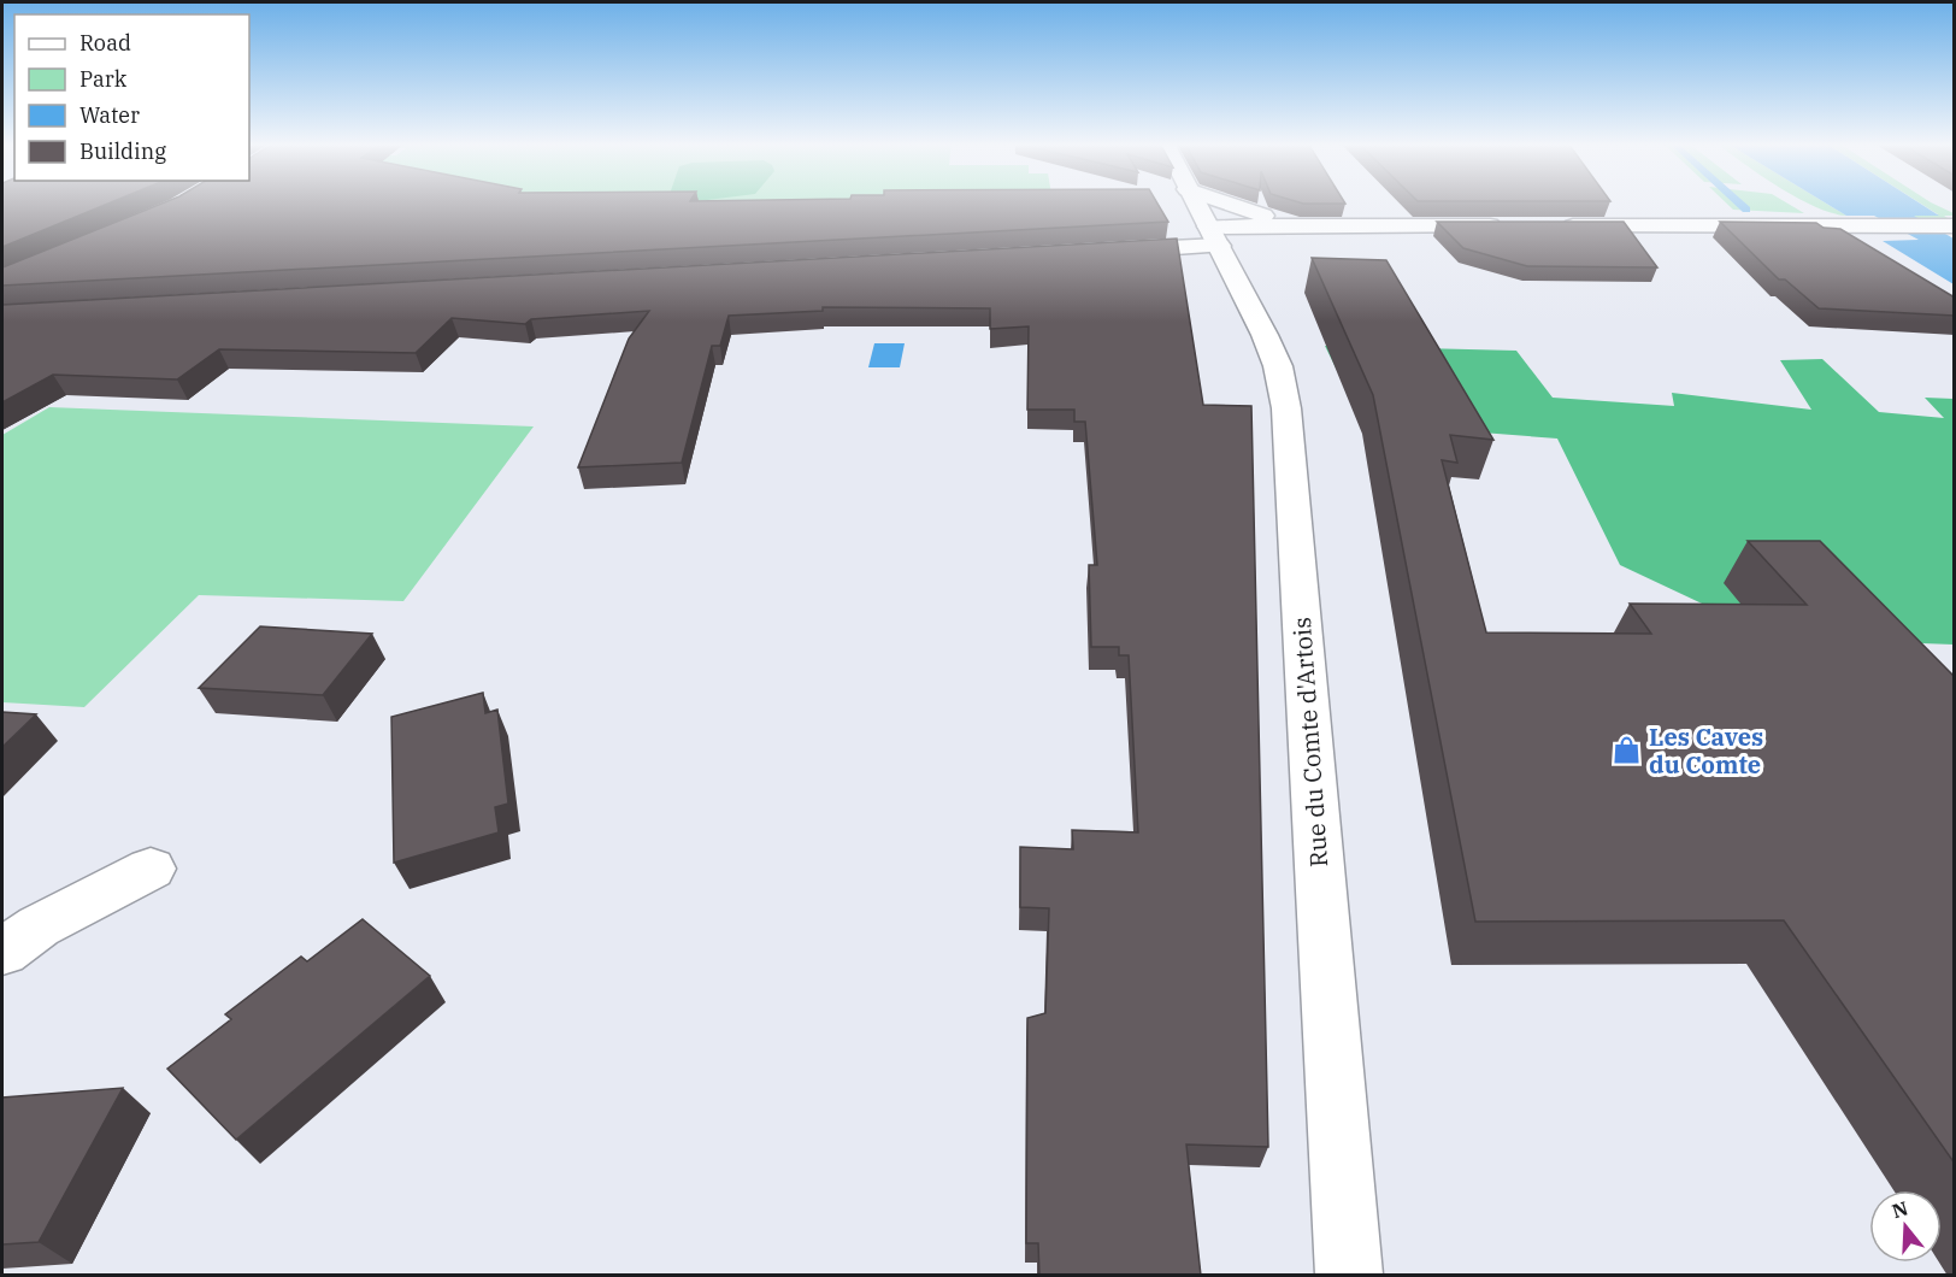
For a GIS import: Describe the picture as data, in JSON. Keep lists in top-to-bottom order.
{
  "streets": {
    "main road": ["Rue du Comte d'Artois"]
  },
  "places": {
    "shop": ["Les Caves du Comte"]
  },
  "legend": [
    "Road",
    "Park",
    "Water",
    "Building"
  ],
  "north": "top"
}
